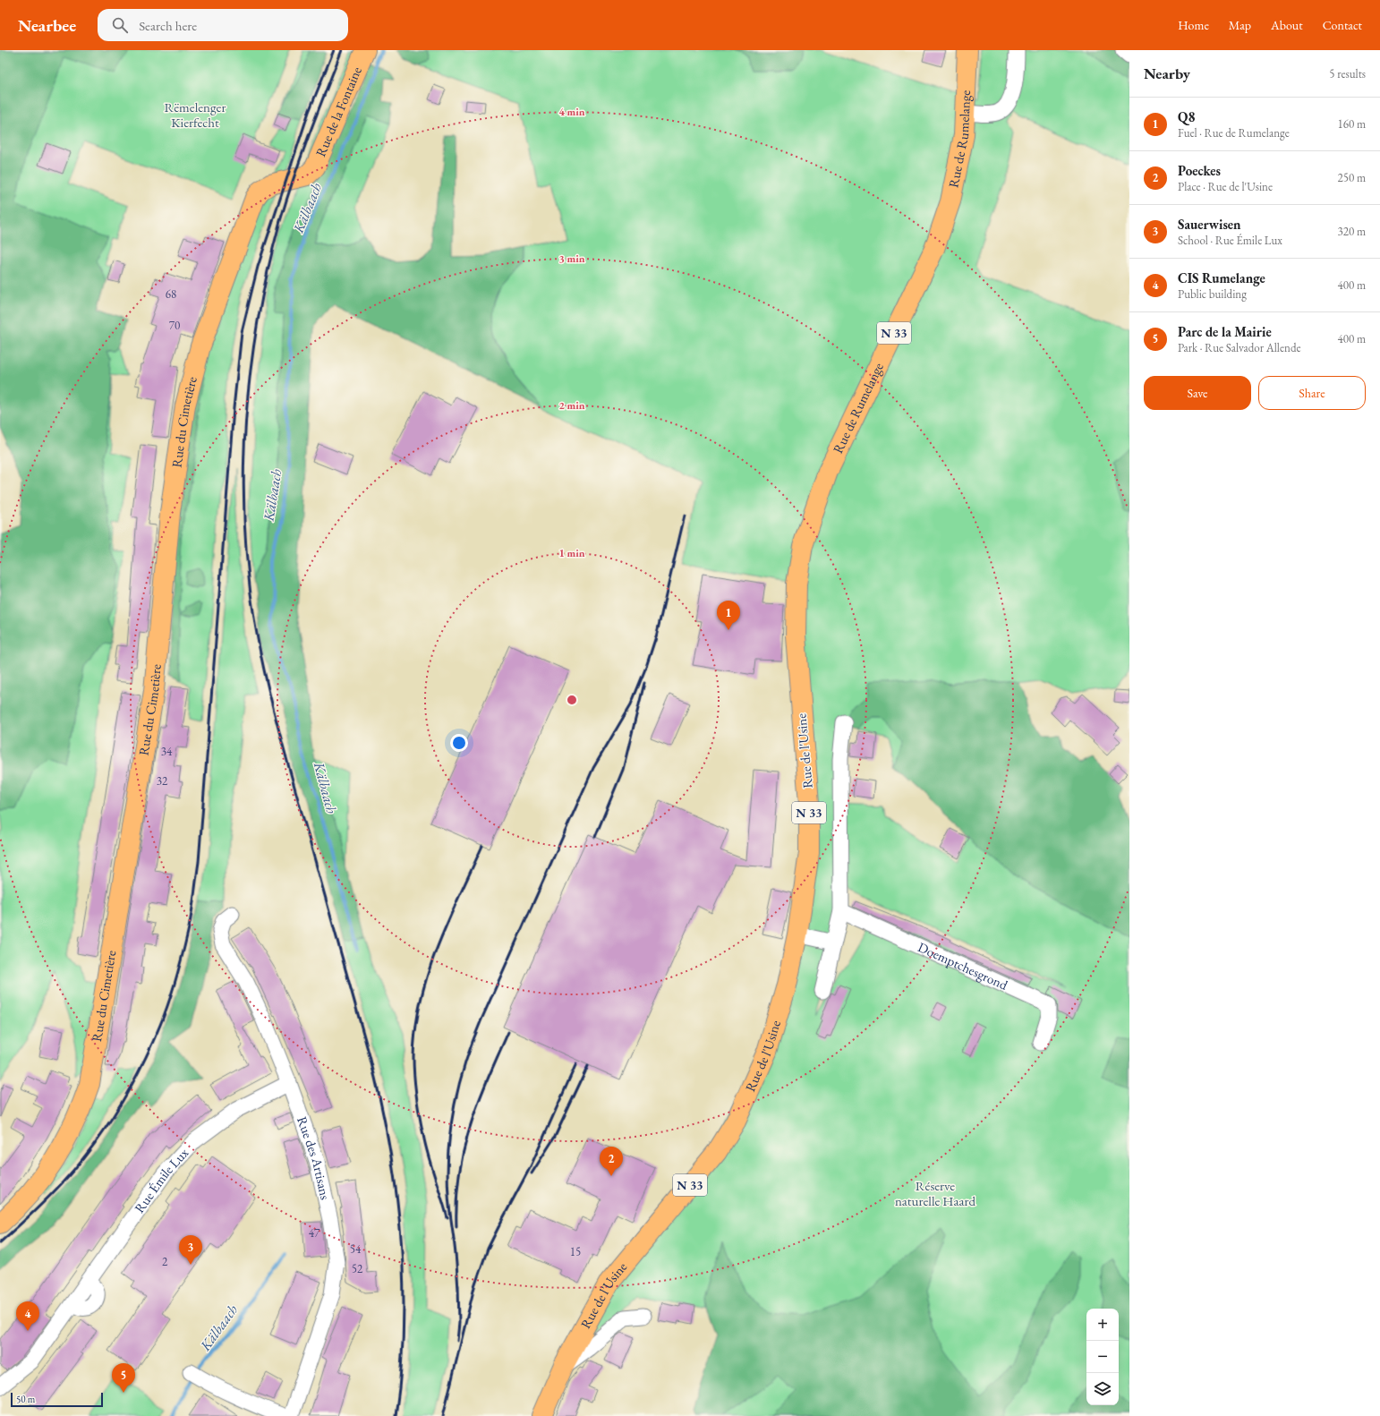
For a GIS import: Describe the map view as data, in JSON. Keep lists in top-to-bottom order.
{
  "streets": {
    "main road": [
      "Rue de la Fontaine",
      "Rue de Rumelange",
      "N 33",
      "Rue du Cimetière",
      "Rue de l'Usine"
    ],
    "street": ["Doemptchesgrond", "Rue des Artisans", "Rue Émile Lux"]
  },
  "crossings": [
    ["Rue de la Fontaine", "Rue du Cimetière"],
    ["Rue de Rumelange", "Rue de l'Usine"],
    ["Rue des Artisans", "Rue Émile Lux"]
  ],
  "water": ["Kälbaach"],
  "parks": ["Rëmelenger Kierfecht", "Réserve naturelle Haard"],
  "house_numbers": [
    "68",
    "70",
    "34",
    "32",
    "47",
    "54",
    "15",
    "2",
    "52"
  ],
  "scale_bar": "50 m",
  "page": {
    "header": "Nearbee",
    "search": "Search here",
    "nav": [
      "Home",
      "Map",
      "About",
      "Contact"
    ],
    "heading": ["Nearby", "5 results"],
    "list": [
      {
        "mark": "1",
        "name": "Q8",
        "note": "Fuel · Rue de Rumelange",
        "value": "160 m"
      },
      {
        "mark": "2",
        "name": "Poeckes",
        "note": "Place · Rue de l'Usine",
        "value": "250 m"
      },
      {
        "mark": "3",
        "name": "Sauerwisen",
        "note": "School · Rue Émile Lux",
        "value": "320 m"
      },
      {
        "mark": "4",
        "name": "CIS Rumelange",
        "note": "Public building",
        "value": "400 m"
      },
      {
        "mark": "5",
        "name": "Parc de la Mairie",
        "note": "Park · Rue Salvador Allende",
        "value": "400 m"
      }
    ],
    "buttons": ["Save", "Share"],
    "pins": [
      "1",
      "2",
      "3",
      "4",
      "5"
    ],
    "map_buttons": ["+", "−"],
    "scale": "50 m"
  },
  "rings": [
    "4 min",
    "3 min",
    "2 min",
    "1 min"
  ]
}
